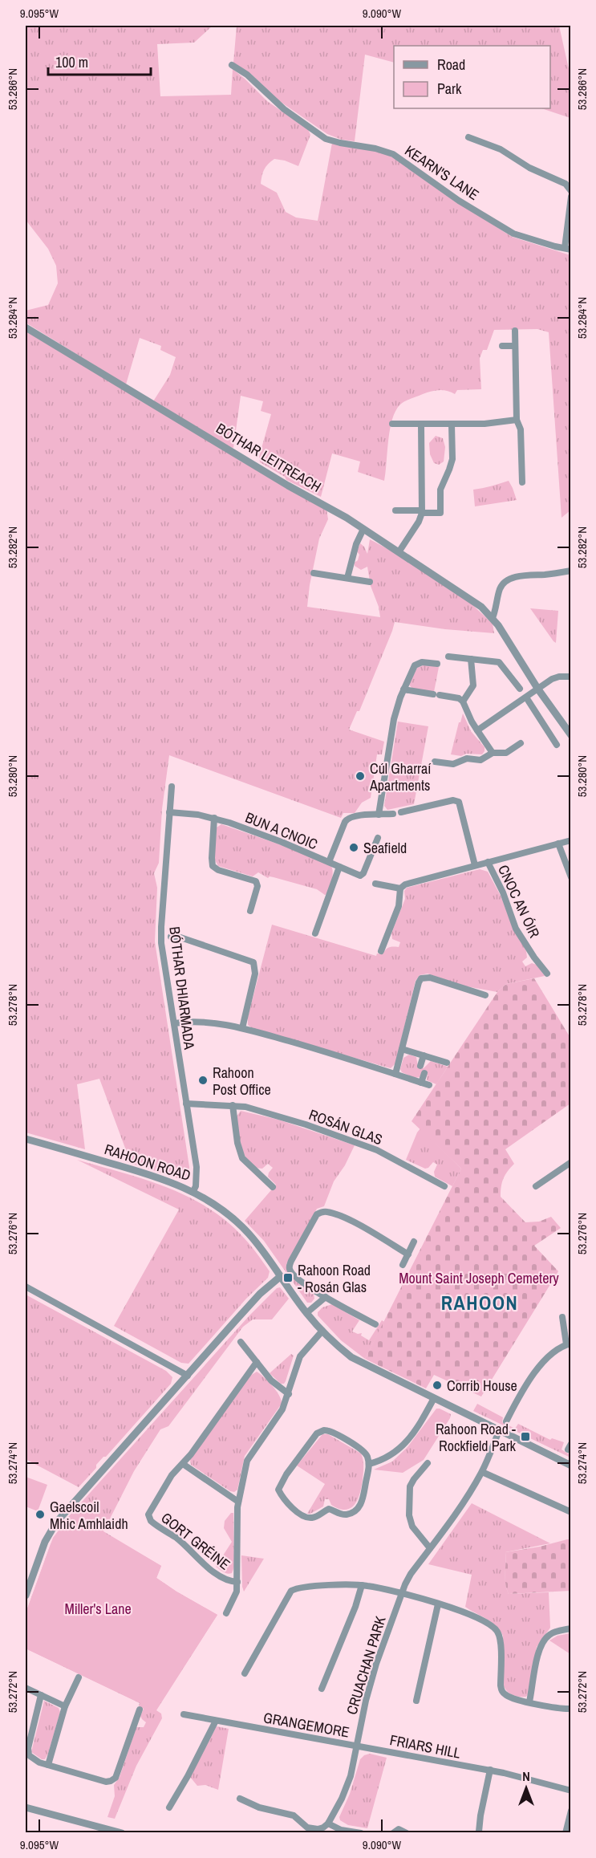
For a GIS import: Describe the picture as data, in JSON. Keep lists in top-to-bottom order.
{
  "streets": {
    "street": [
      "KEARN'S LANE",
      "BÓTHAR LEITREACH",
      "BUN A CNOIC",
      "CNOC AN ÓIR",
      "BÓTHAR DHIARMADA",
      "ROSÁN GLAS",
      "RAHOON ROAD",
      "GORT GRÉINE",
      "CRUACHAN PARK",
      "GRANGEMORE",
      "FRIARS HILL"
    ]
  },
  "crossings": [
    ["BUN A CNOIC", "BÓTHAR DHIARMADA"],
    ["BÓTHAR DHIARMADA", "ROSÁN GLAS"],
    ["BÓTHAR DHIARMADA", "RAHOON ROAD"],
    ["RAHOON ROAD", "GORT GRÉINE"],
    ["RAHOON ROAD", "CRUACHAN PARK"],
    ["CRUACHAN PARK", "GRANGEMORE"],
    ["CRUACHAN PARK", "FRIARS HILL"],
    ["GRANGEMORE", "FRIARS HILL"]
  ],
  "districts": ["RAHOON"],
  "parks": ["Mount Saint Joseph Cemetery", "Miller's Lane"],
  "places": {
    "other": [
      "Cúl Gharraí Apartments",
      "Seafield",
      "Rahoon Post Office",
      "Corrib House",
      "Gaelscoil Mhic Amhlaidh"
    ],
    "transit": ["Rahoon Road - Rosán Glas", "Rahoon Road - Rockfield Park"]
  },
  "legend": ["Road", "Park"],
  "scale_bar": "100 m",
  "north": "top",
  "coordinates": [
    "9.095°W",
    "9.090°W",
    "53.286°N",
    "53.284°N",
    "53.282°N",
    "53.280°N",
    "53.278°N",
    "53.276°N",
    "53.274°N",
    "53.272°N"
  ]
}
